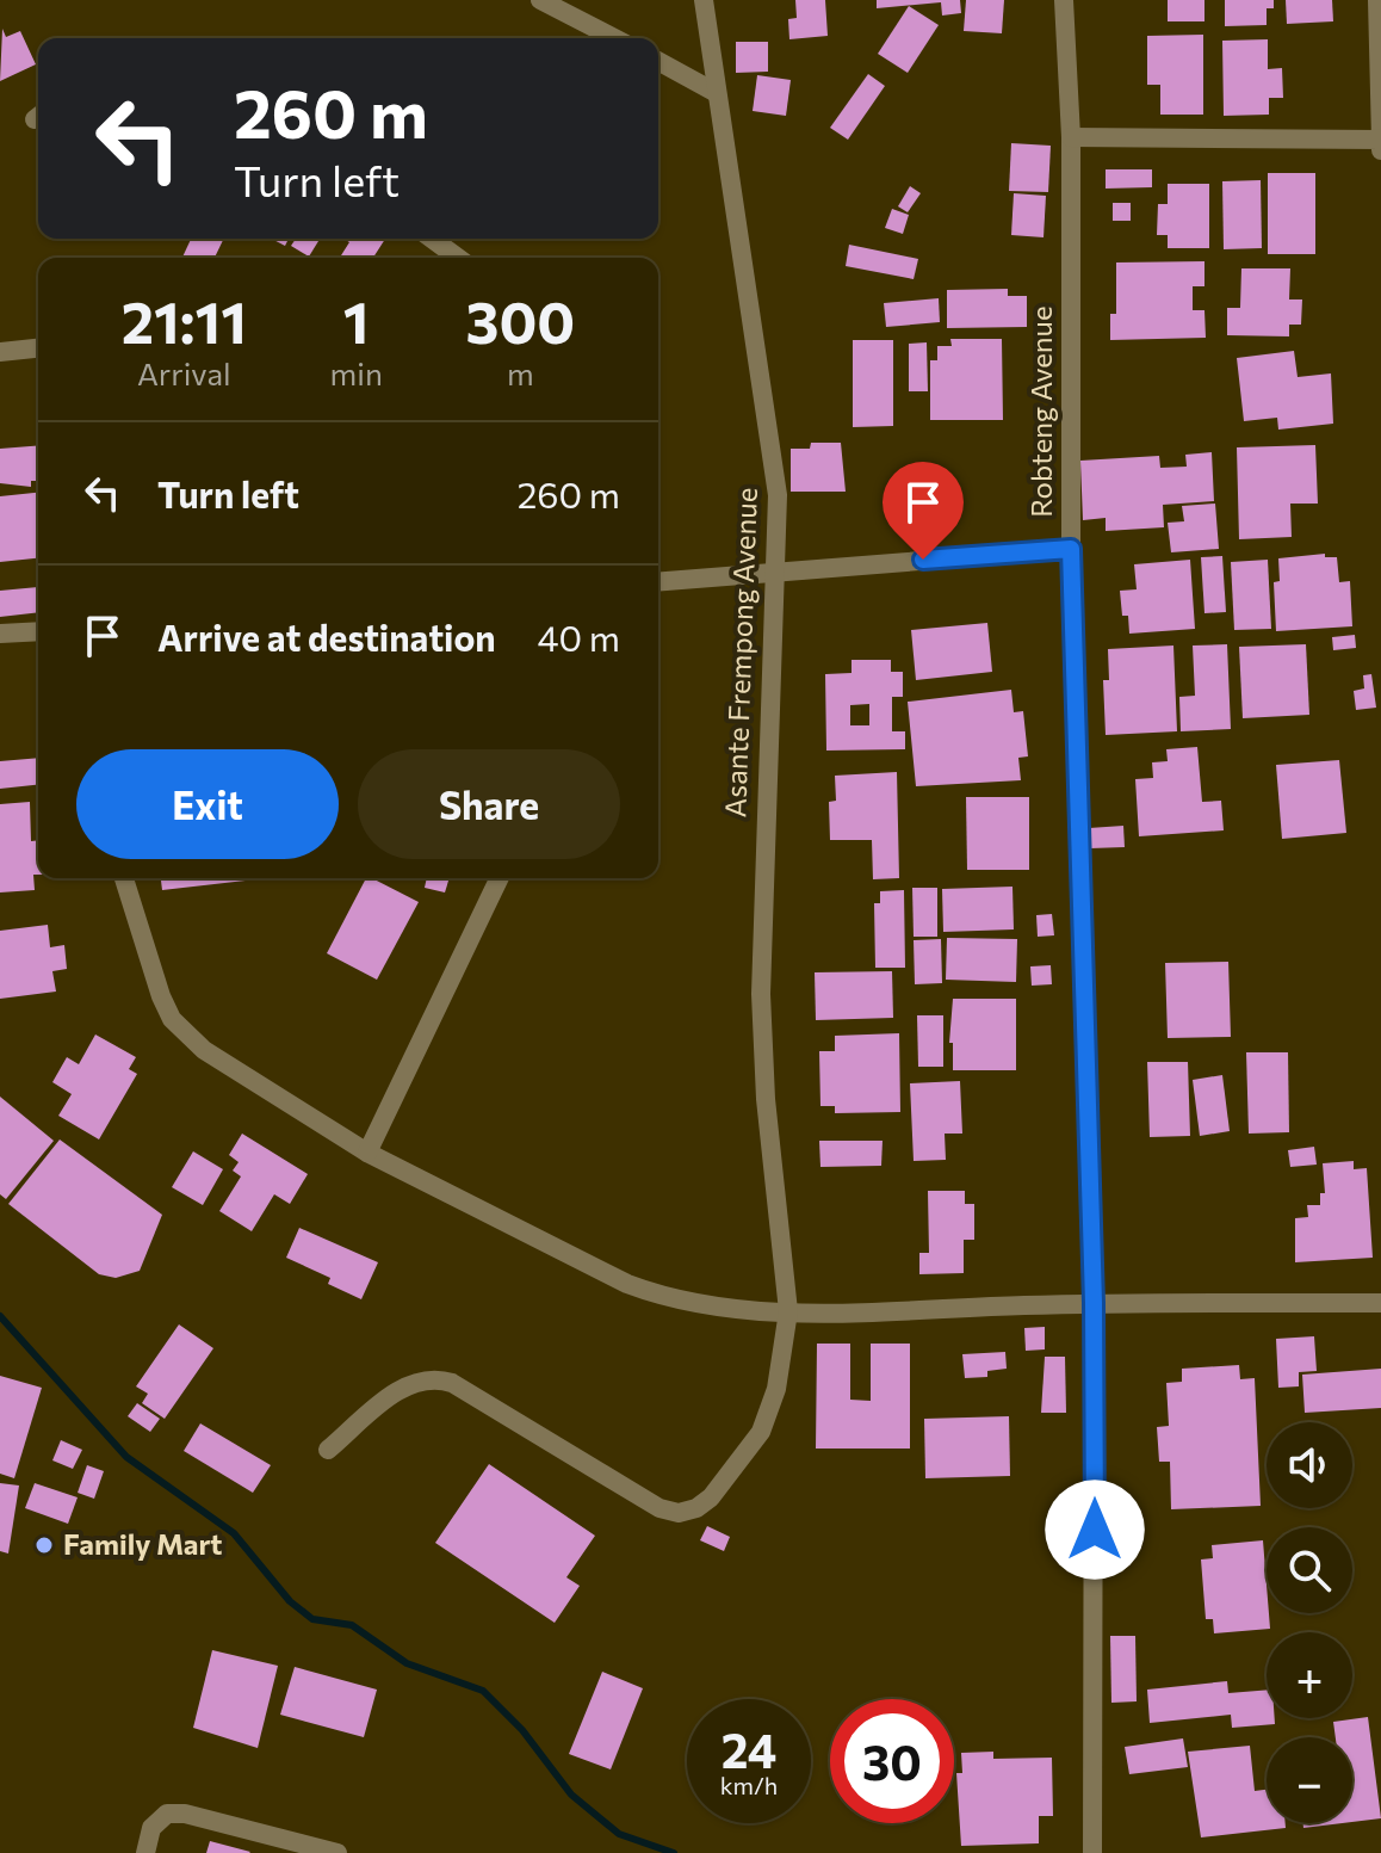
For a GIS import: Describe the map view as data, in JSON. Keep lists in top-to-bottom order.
{
  "streets": {
    "street": ["Robteng Avenue", "Asante Frempong Avenue"]
  },
  "places": ["Family Mart"],
  "page": {
    "turn": ["260 m", "Turn left"],
    "eta": [
      "21:11",
      "Arrival",
      "1",
      "min",
      "300",
      "m"
    ],
    "list": [
      {
        "name": "Turn left",
        "value": "260 m"
      },
      {
        "name": "Arrive at destination",
        "value": "40 m"
      }
    ],
    "buttons": ["Exit", "Share"],
    "map_buttons": ["+", "−"],
    "speed": "24 km/h",
    "limit": "30"
  }
}
